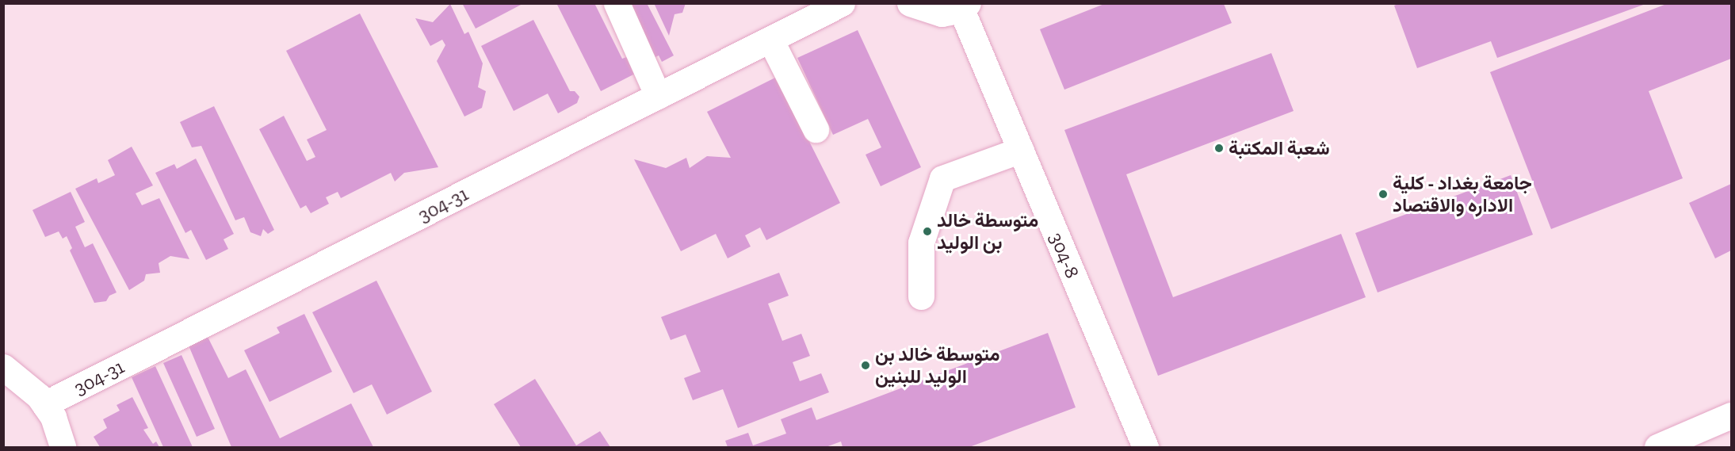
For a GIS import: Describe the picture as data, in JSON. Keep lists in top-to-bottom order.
{
  "streets": {
    "street": ["304-31", "304-8"]
  },
  "places": [
    "شعبة المكتبة",
    "جامعة بغداد - كلية الاداره والاقتصاد",
    "متوسطة خالد بن الوليد",
    "متوسطة خالد بن الوليد للبنين"
  ]
}
